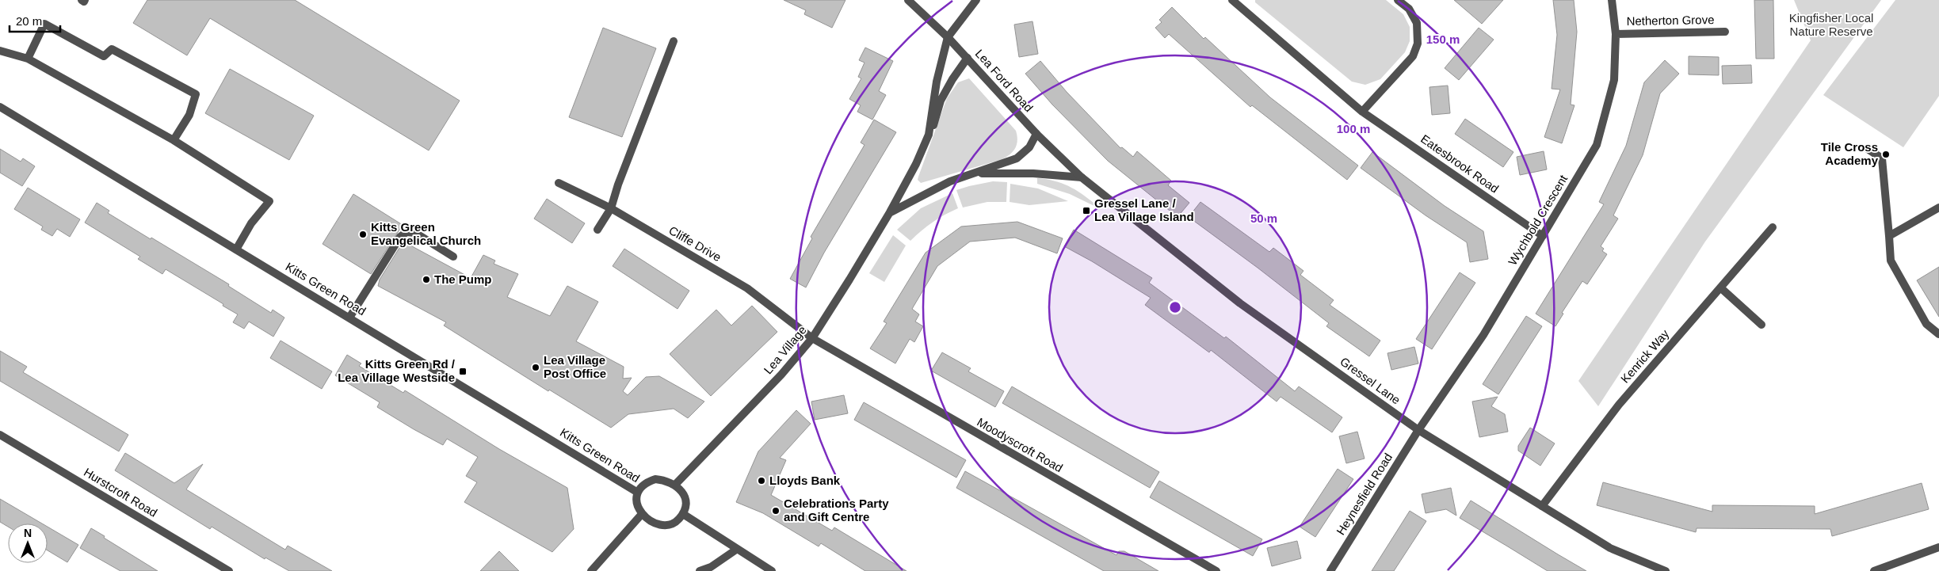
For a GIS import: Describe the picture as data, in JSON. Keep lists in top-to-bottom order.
{
  "streets": {
    "street": [
      "Netherton Grove",
      "Lea Ford Road",
      "Eatesbrook Road",
      "Wychbold Crescent",
      "Cliffe Drive",
      "Kitts Green Road",
      "Lea Village",
      "Kenrick Way",
      "Gressel Lane",
      "Moodyscroft Road",
      "Hurstcroft Road",
      "Heynesfield Road"
    ]
  },
  "crossings": [
    ["Netherton Grove", "Wychbold Crescent"],
    ["Lea Ford Road", "Lea Village"],
    ["Lea Ford Road", "Gressel Lane"],
    ["Eatesbrook Road", "Wychbold Crescent"],
    ["Wychbold Crescent", "Gressel Lane"],
    ["Wychbold Crescent", "Heynesfield Road"],
    ["Cliffe Drive", "Lea Village"],
    ["Cliffe Drive", "Moodyscroft Road"],
    ["Kitts Green Road", "Lea Village"],
    ["Lea Village", "Moodyscroft Road"],
    ["Kenrick Way", "Gressel Lane"],
    ["Gressel Lane", "Heynesfield Road"]
  ],
  "parks": ["Kingfisher Local Nature Reserve"],
  "places": {
    "other": [
      "Tile Cross Academy",
      "Kitts Green Evangelical Church",
      "The Pump",
      "Lea Village Post Office",
      "Lloyds Bank",
      "Celebrations Party and Gift Centre"
    ],
    "transit": ["Gressel Lane / Lea Village Island", "Kitts Green Rd / Lea Village Westside"]
  },
  "scale_bar": "20 m",
  "north": "top",
  "rings": ["150 m", "100 m", "50 m"]
}
